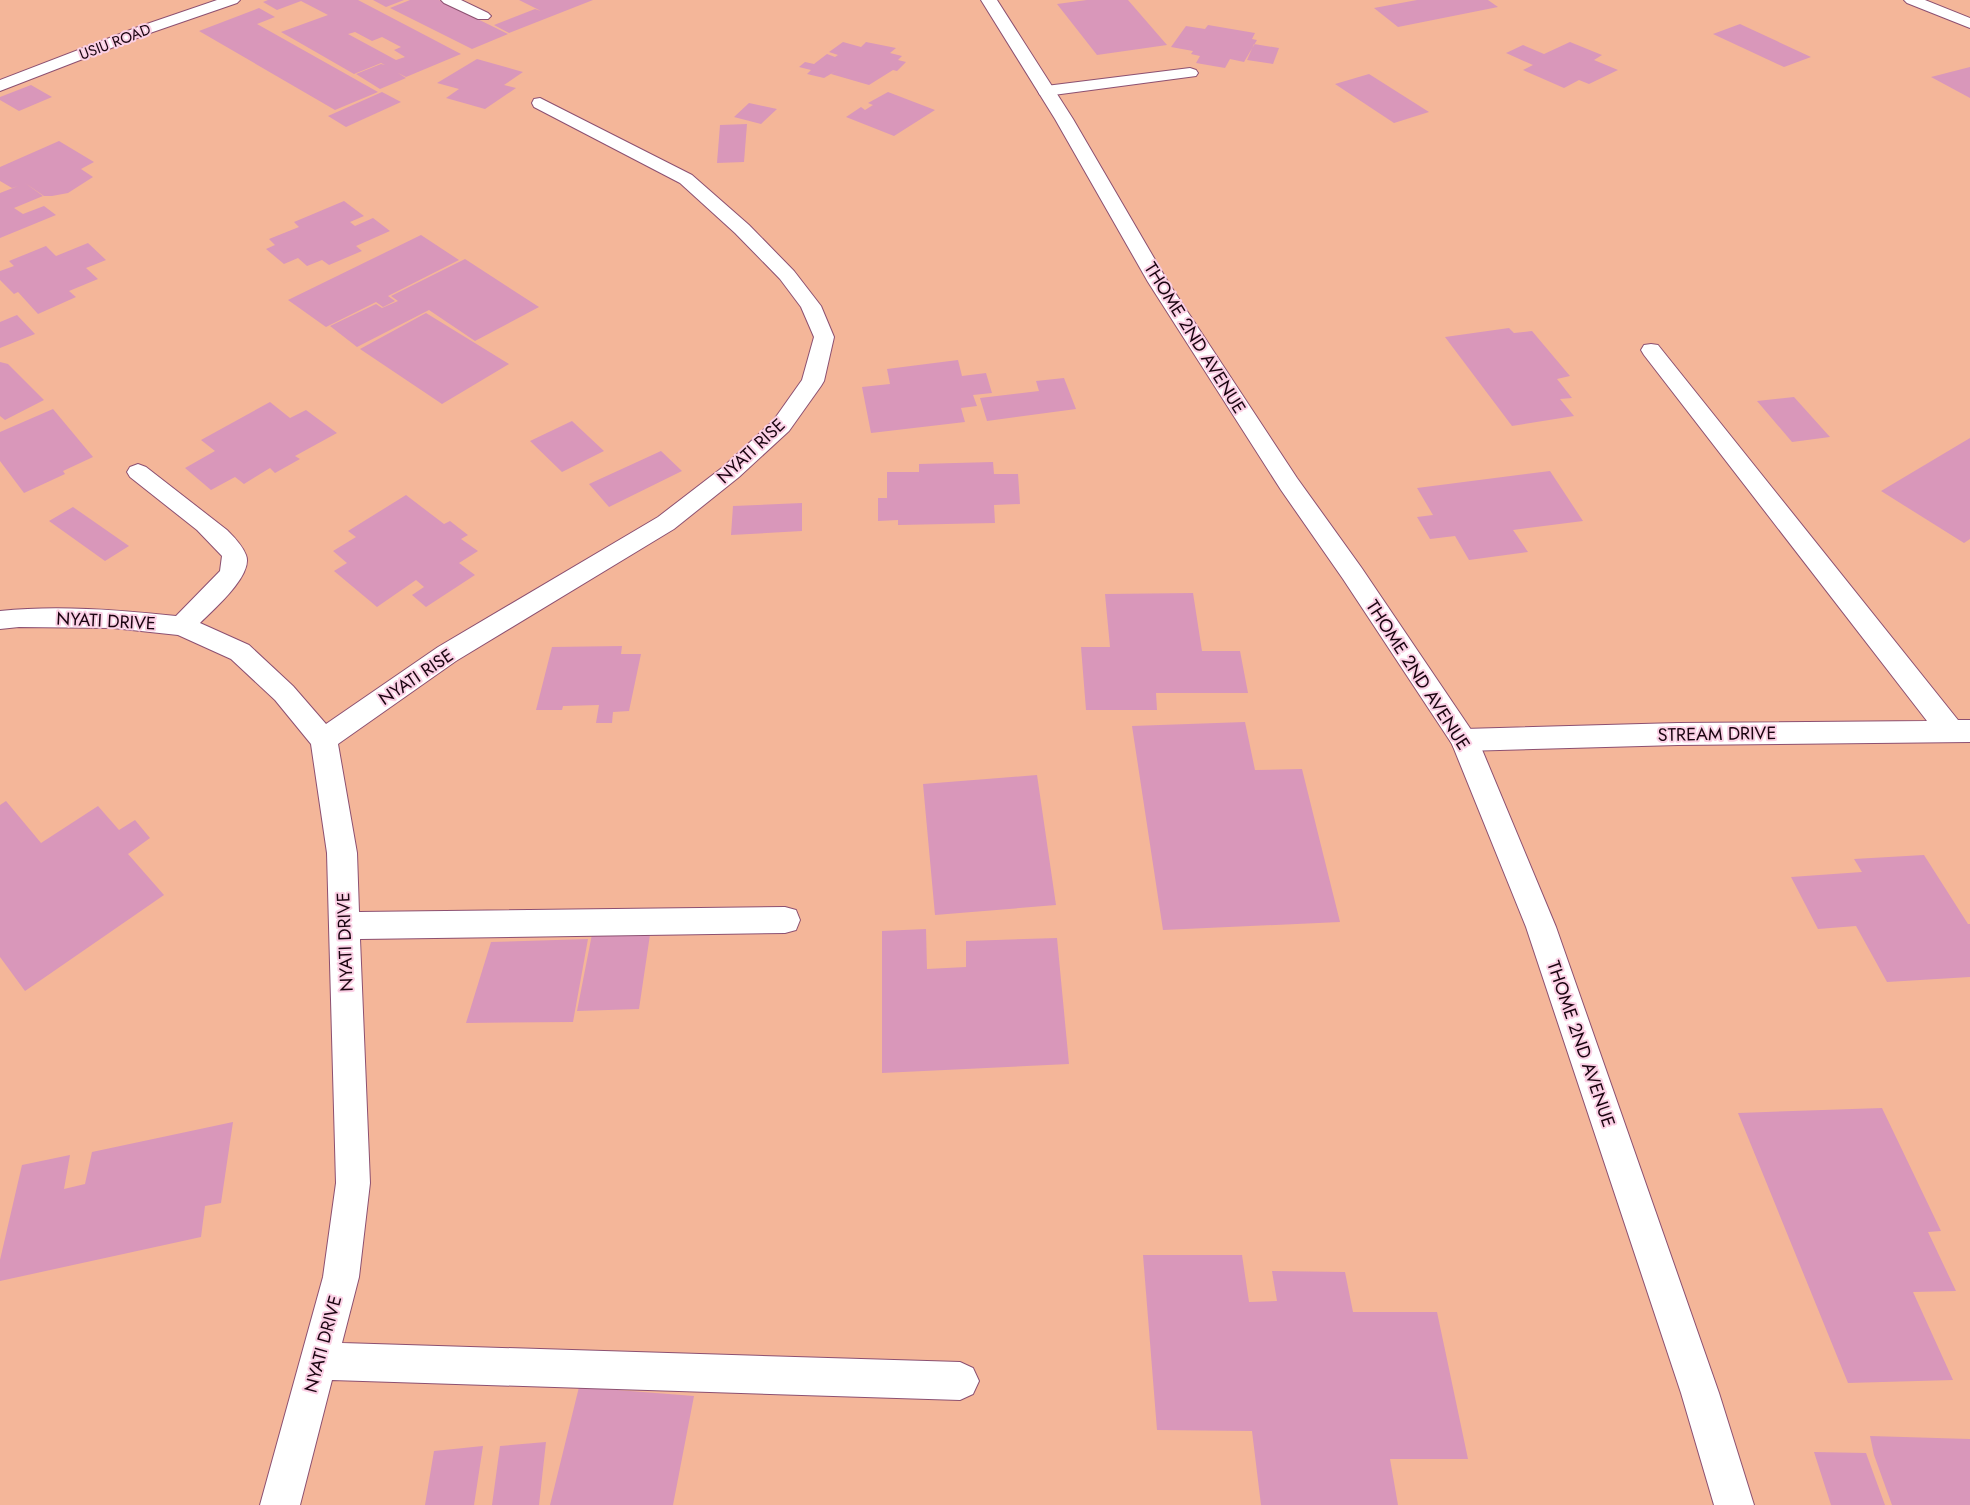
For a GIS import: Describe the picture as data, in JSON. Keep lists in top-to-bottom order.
{
  "streets": {
    "street": [
      "USIU ROAD",
      "THOME 2ND AVENUE",
      "NYATI RISE",
      "NYATI DRIVE",
      "STREAM DRIVE"
    ]
  },
  "crossings": [
    ["THOME 2ND AVENUE", "STREAM DRIVE"],
    ["NYATI RISE", "NYATI DRIVE"]
  ]
}
